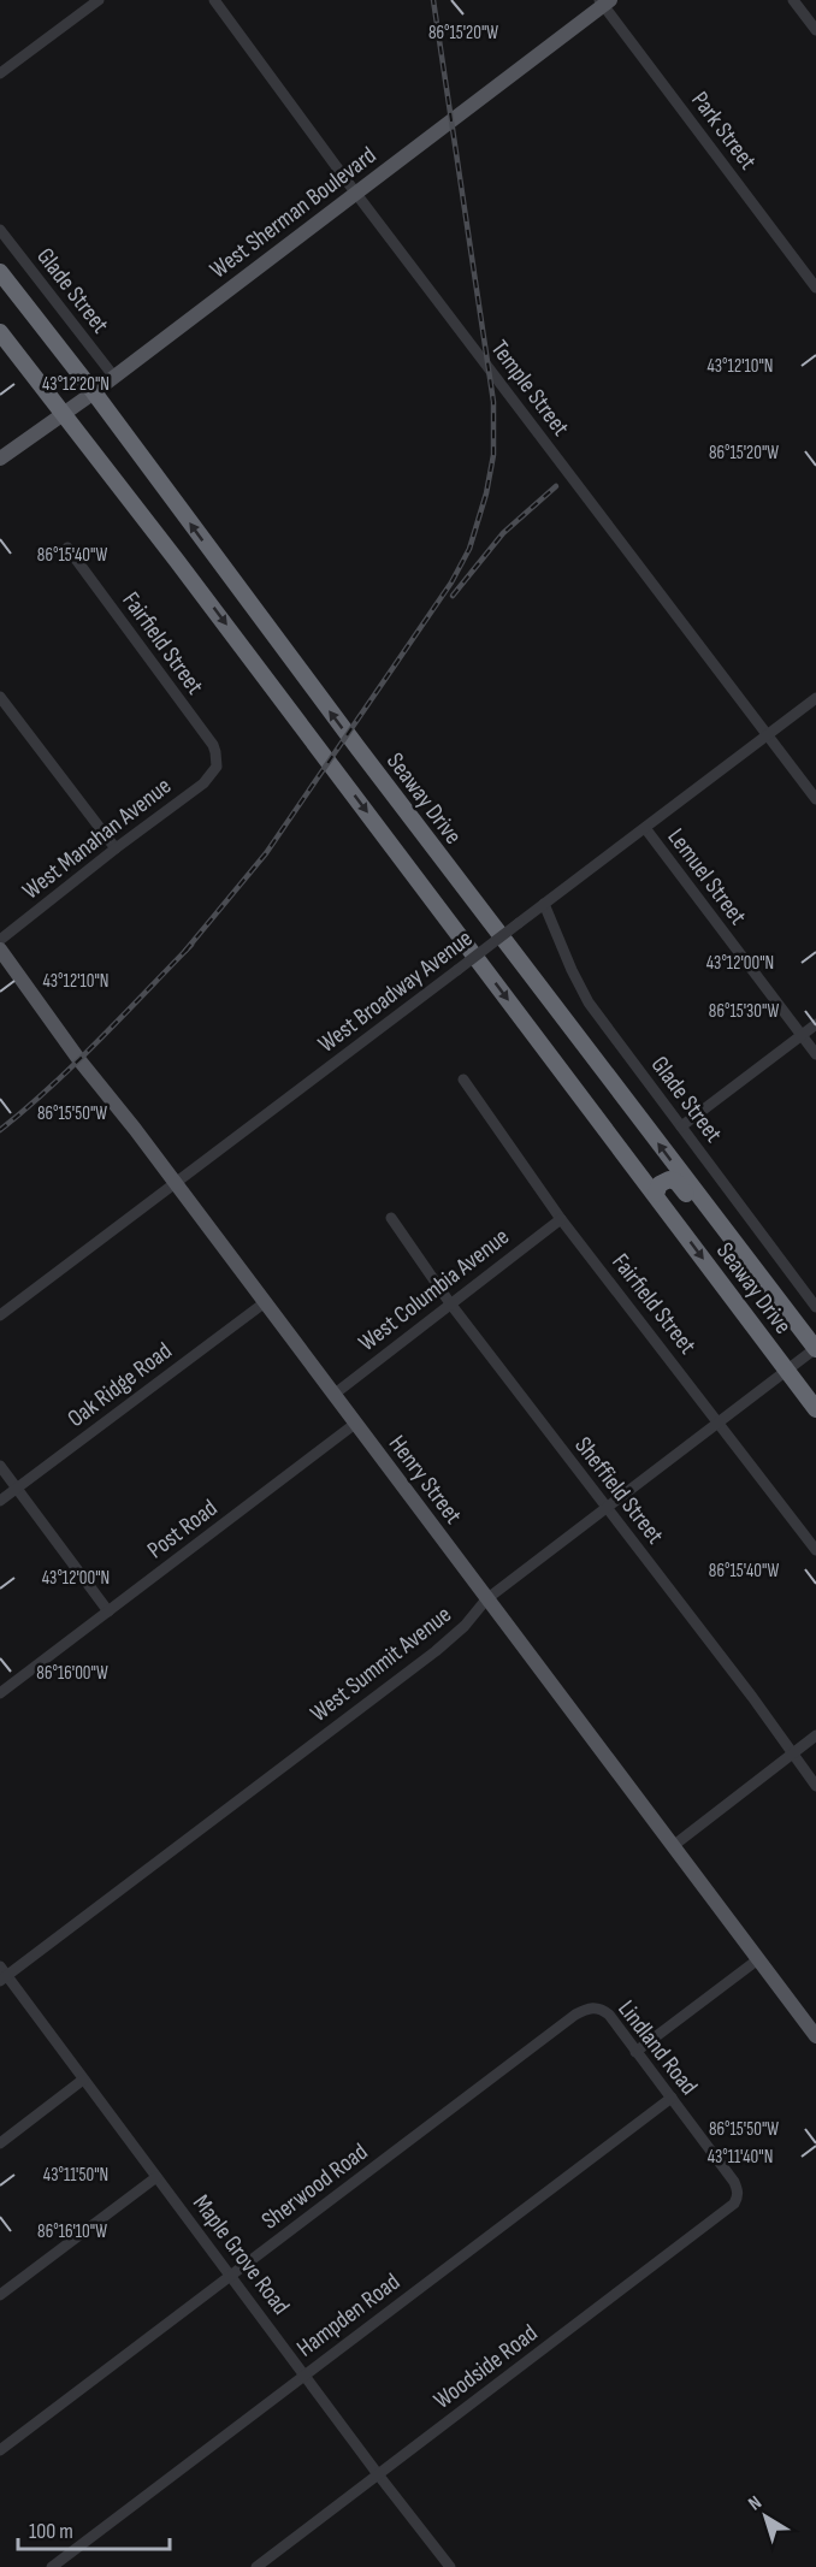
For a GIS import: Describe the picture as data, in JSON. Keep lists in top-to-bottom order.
{
  "streets": {
    "highway": ["Seaway Drive"],
    "main road": ["West Sherman Boulevard", "Henry Street"],
    "street": [
      "Park Street",
      "Glade Street",
      "Temple Street",
      "Fairfield Street",
      "West Manahan Avenue",
      "Lemuel Street",
      "West Broadway Avenue",
      "West Columbia Avenue",
      "Oak Ridge Road",
      "Sheffield Street",
      "Post Road",
      "West Summit Avenue",
      "Lindland Road",
      "Sherwood Road",
      "Maple Grove Road",
      "Hampden Road",
      "Woodside Road"
    ]
  },
  "crossings": [
    ["Park Street", "West Sherman Boulevard"],
    ["West Sherman Boulevard", "Glade Street"],
    ["West Sherman Boulevard", "Temple Street"],
    ["West Sherman Boulevard", "Seaway Drive"],
    ["Glade Street", "West Broadway Avenue"],
    ["Temple Street", "West Broadway Avenue"],
    ["Fairfield Street", "West Manahan Avenue"],
    ["Fairfield Street", "West Columbia Avenue"],
    ["Fairfield Street", "West Summit Avenue"],
    ["Seaway Drive", "West Summit Avenue"],
    ["Lemuel Street", "West Broadway Avenue"],
    ["West Broadway Avenue", "Henry Street"],
    ["West Columbia Avenue", "Henry Street"],
    ["West Columbia Avenue", "Sheffield Street"],
    ["Oak Ridge Road", "Henry Street"],
    ["Henry Street", "Post Road"],
    ["Henry Street", "West Summit Avenue"],
    ["Sheffield Street", "West Summit Avenue"],
    ["West Summit Avenue", "Maple Grove Road"],
    ["Lindland Road", "Sherwood Road"],
    ["Lindland Road", "Hampden Road"],
    ["Lindland Road", "Woodside Road"],
    ["Sherwood Road", "Maple Grove Road"],
    ["Maple Grove Road", "Hampden Road"],
    ["Maple Grove Road", "Woodside Road"]
  ],
  "scale_bar": "100 m",
  "north": "top left",
  "coordinates": [
    "86°15'20\"W",
    "43°12'10\"N",
    "43°12'20\"N",
    "86°15'40\"W",
    "43°12'00\"N",
    "86°15'30\"W",
    "86°15'50\"W",
    "86°16'00\"W",
    "43°11'40\"N",
    "43°11'50\"N",
    "86°16'10\"W"
  ]
}
